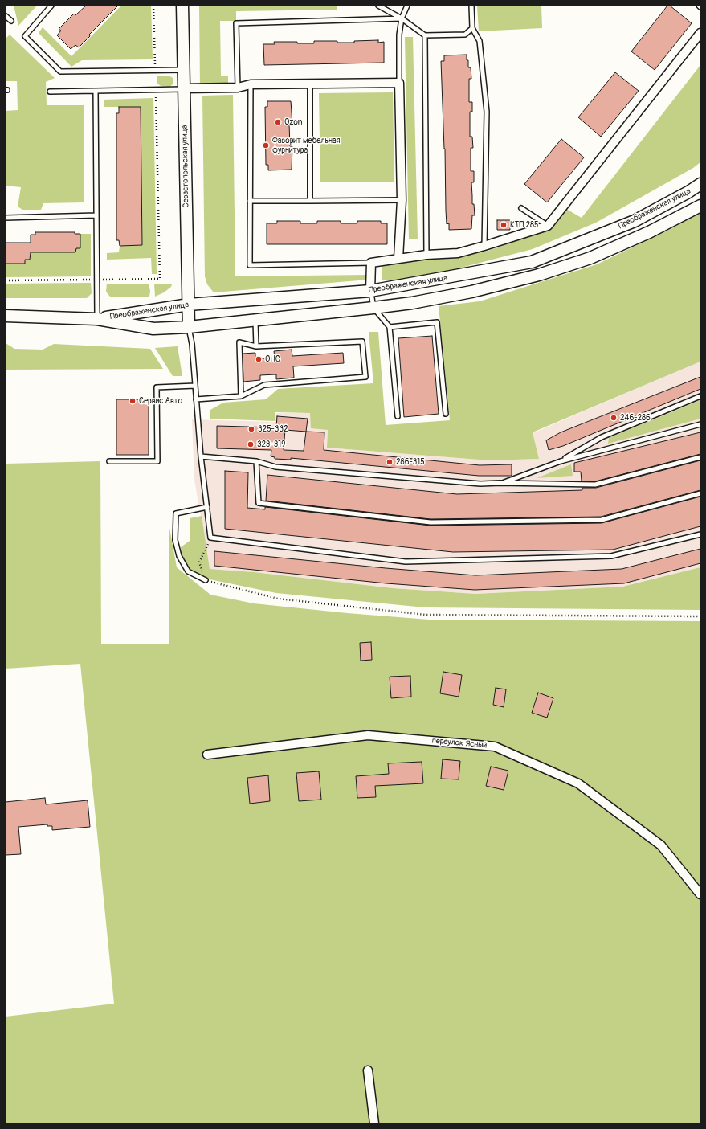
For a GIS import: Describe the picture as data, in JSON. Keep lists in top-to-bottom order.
{
  "streets": {
    "main road": ["Севастопольская улица", "Преображенская улица"],
    "street": ["переулок Ясный"]
  },
  "crossings": [
    ["Севастопольская улица", "Преображенская улица"]
  ],
  "places": [
    "Ozon",
    "Фаворит мебельная фурнитура",
    "КТП 285",
    "ОНС",
    "Сервис Авто",
    "246-286",
    "325-332",
    "323-319",
    "286-315"
  ]
}
